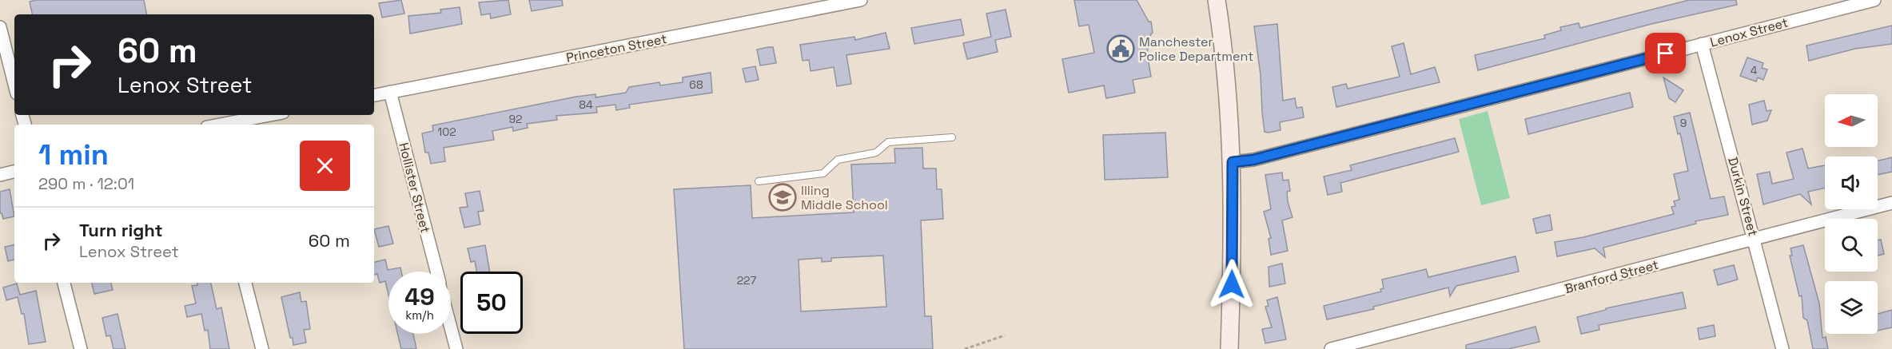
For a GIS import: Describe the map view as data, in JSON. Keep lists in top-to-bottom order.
{
  "streets": {
    "street": [
      "Lenox Street",
      "Princeton Street",
      "Hollister Street",
      "Durkin Street",
      "Branford Street"
    ]
  },
  "crossings": [
    ["Lenox Street", "Durkin Street"],
    ["Princeton Street", "Hollister Street"],
    ["Durkin Street", "Branford Street"]
  ],
  "places": {
    "public building": ["Manchester Police Department"],
    "school or university": ["Illing Middle School"]
  },
  "house_numbers": [
    "4",
    "68",
    "84",
    "92",
    "9",
    "102",
    "227"
  ],
  "north": "left",
  "page": {
    "turn": ["60 m", "Lenox Street"],
    "heading": ["1 min", "290 m · 12:01"],
    "list": [
      {
        "name": "Turn right",
        "note": "Lenox Street",
        "value": "60 m"
      }
    ],
    "speed": "49 km/h",
    "limit": "50"
  }
}
